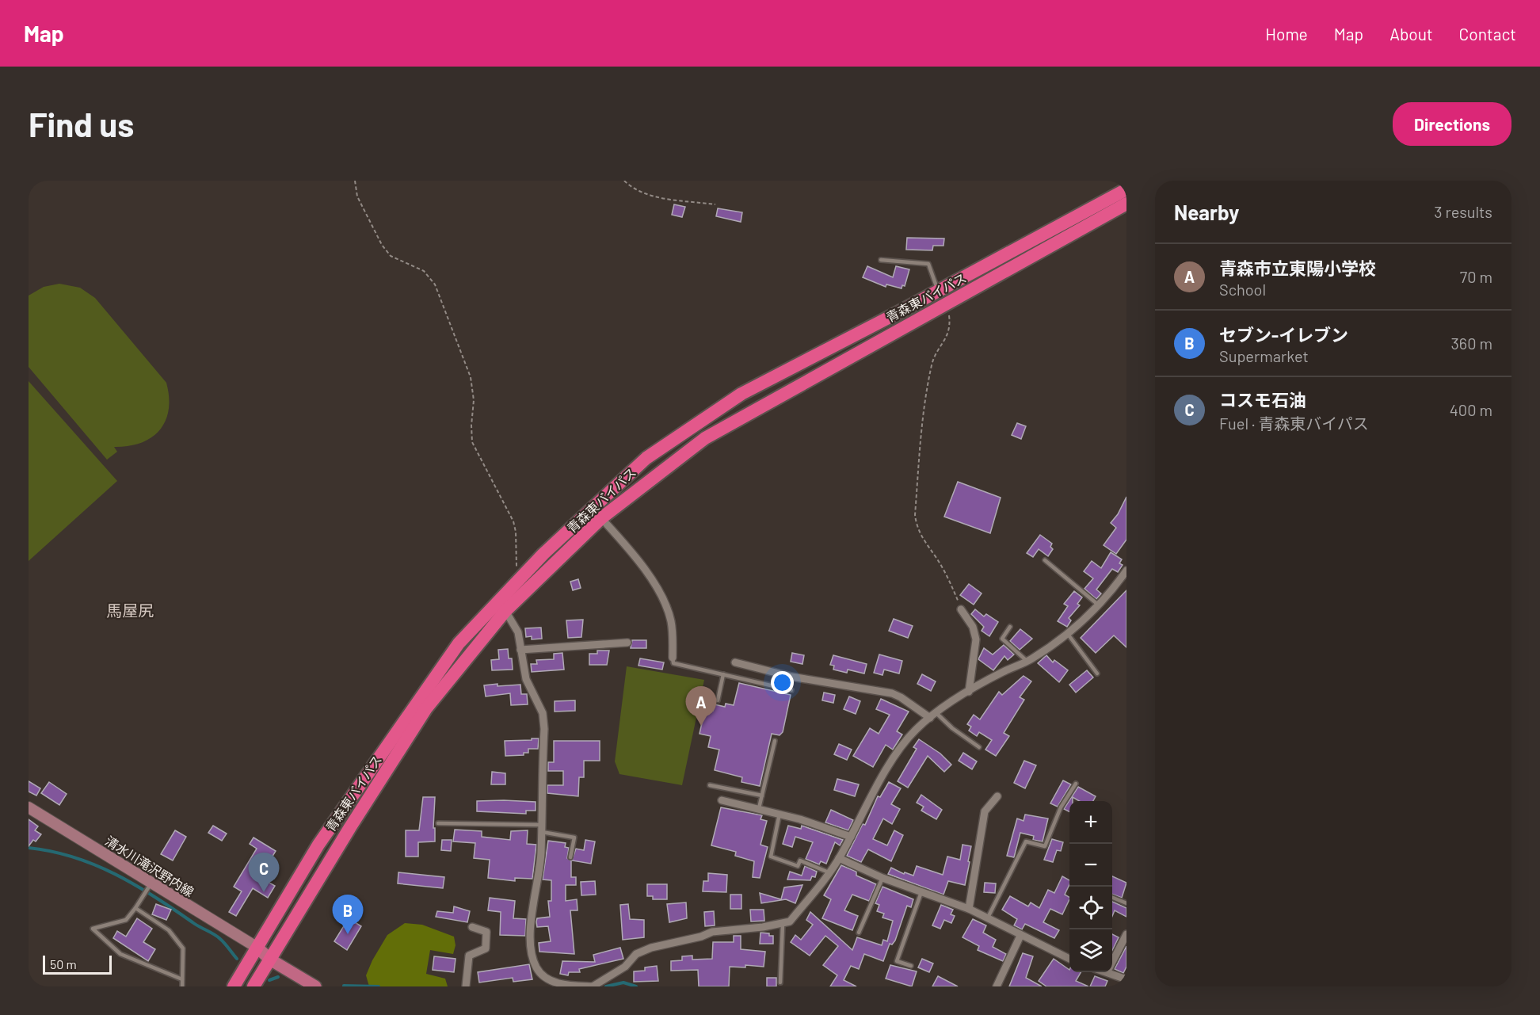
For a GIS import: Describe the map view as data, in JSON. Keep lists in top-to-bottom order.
{
  "streets": {
    "highway": ["青森東バイパス"],
    "main road": ["清水川滝沢野内線"]
  },
  "crossings": [
    ["青森東バイパス", "清水川滝沢野内線"]
  ],
  "districts": ["馬屋尻"],
  "scale_bar": "50 m",
  "page": {
    "header": "Map",
    "nav": [
      "Home",
      "Map",
      "About",
      "Contact"
    ],
    "buttons": "Directions",
    "title": "Find us",
    "heading": ["Nearby", "3 results"],
    "list": [
      {
        "mark": "A",
        "name": "青森市立東陽小学校",
        "note": "School",
        "value": "70 m"
      },
      {
        "mark": "B",
        "name": "セブン-イレブン",
        "note": "Supermarket",
        "value": "360 m"
      },
      {
        "mark": "C",
        "name": "コスモ石油",
        "note": "Fuel · 青森東バイパス",
        "value": "400 m"
      }
    ],
    "pins": ["A", "C", "B"],
    "map_buttons": ["+", "−"],
    "scale": "50 m"
  }
}
